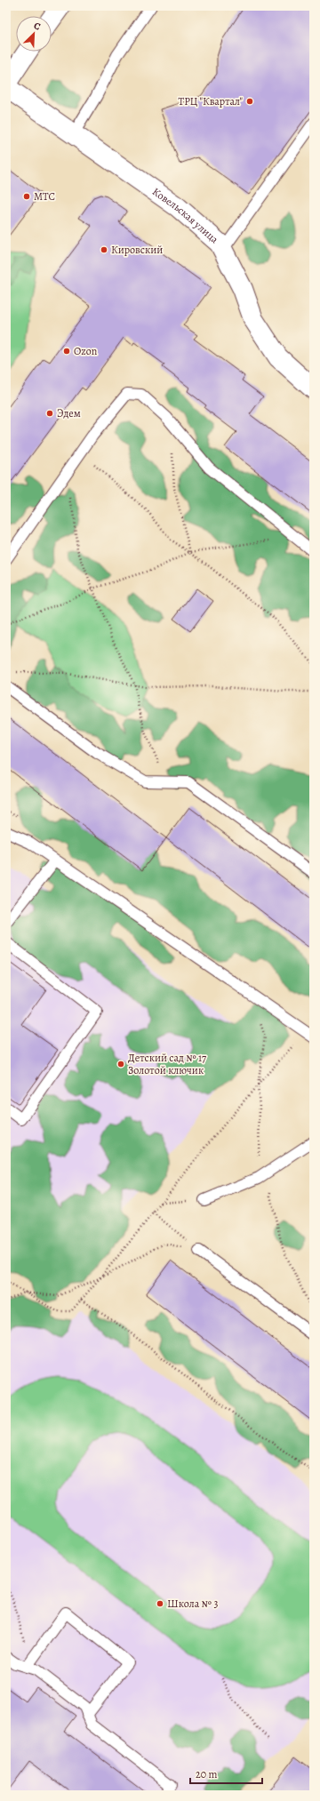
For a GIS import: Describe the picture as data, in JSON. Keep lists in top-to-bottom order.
{
  "streets": {
    "street": ["Ковельская улица"]
  },
  "places": [
    "ТРЦ \"Квартал\"",
    "МТС",
    "Кировский",
    "Ozon",
    "Эдем",
    "Детский сад № 17 Золотой ключик",
    "Школа № 3"
  ],
  "scale_bar": "20 m",
  "north": "top right"
}
